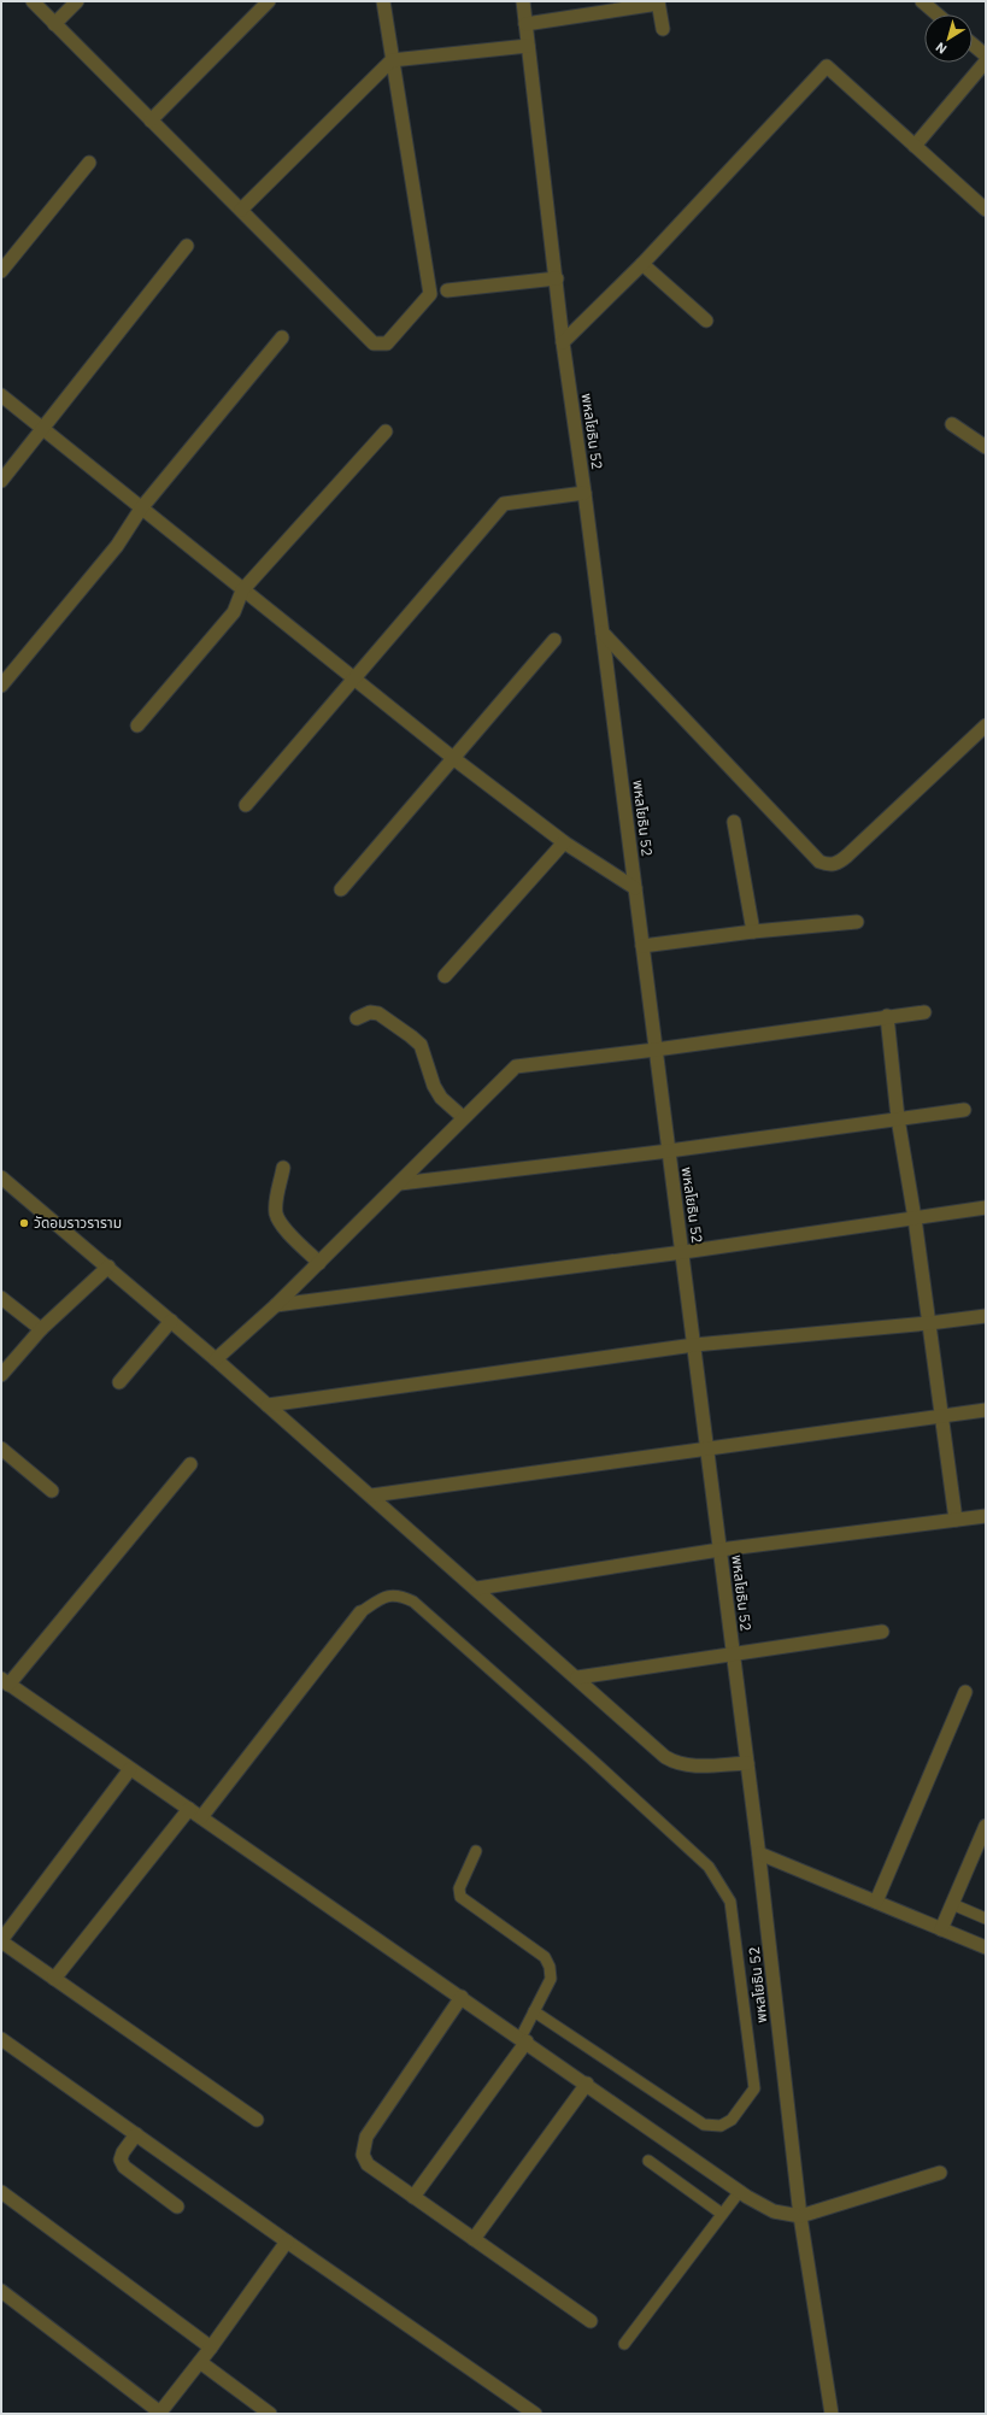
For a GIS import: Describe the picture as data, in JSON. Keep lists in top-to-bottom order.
{
  "streets": {
    "street": ["พหลโยธิน 52"]
  },
  "places": ["วัดอมราวราราม"],
  "north": "bottom left"
}
